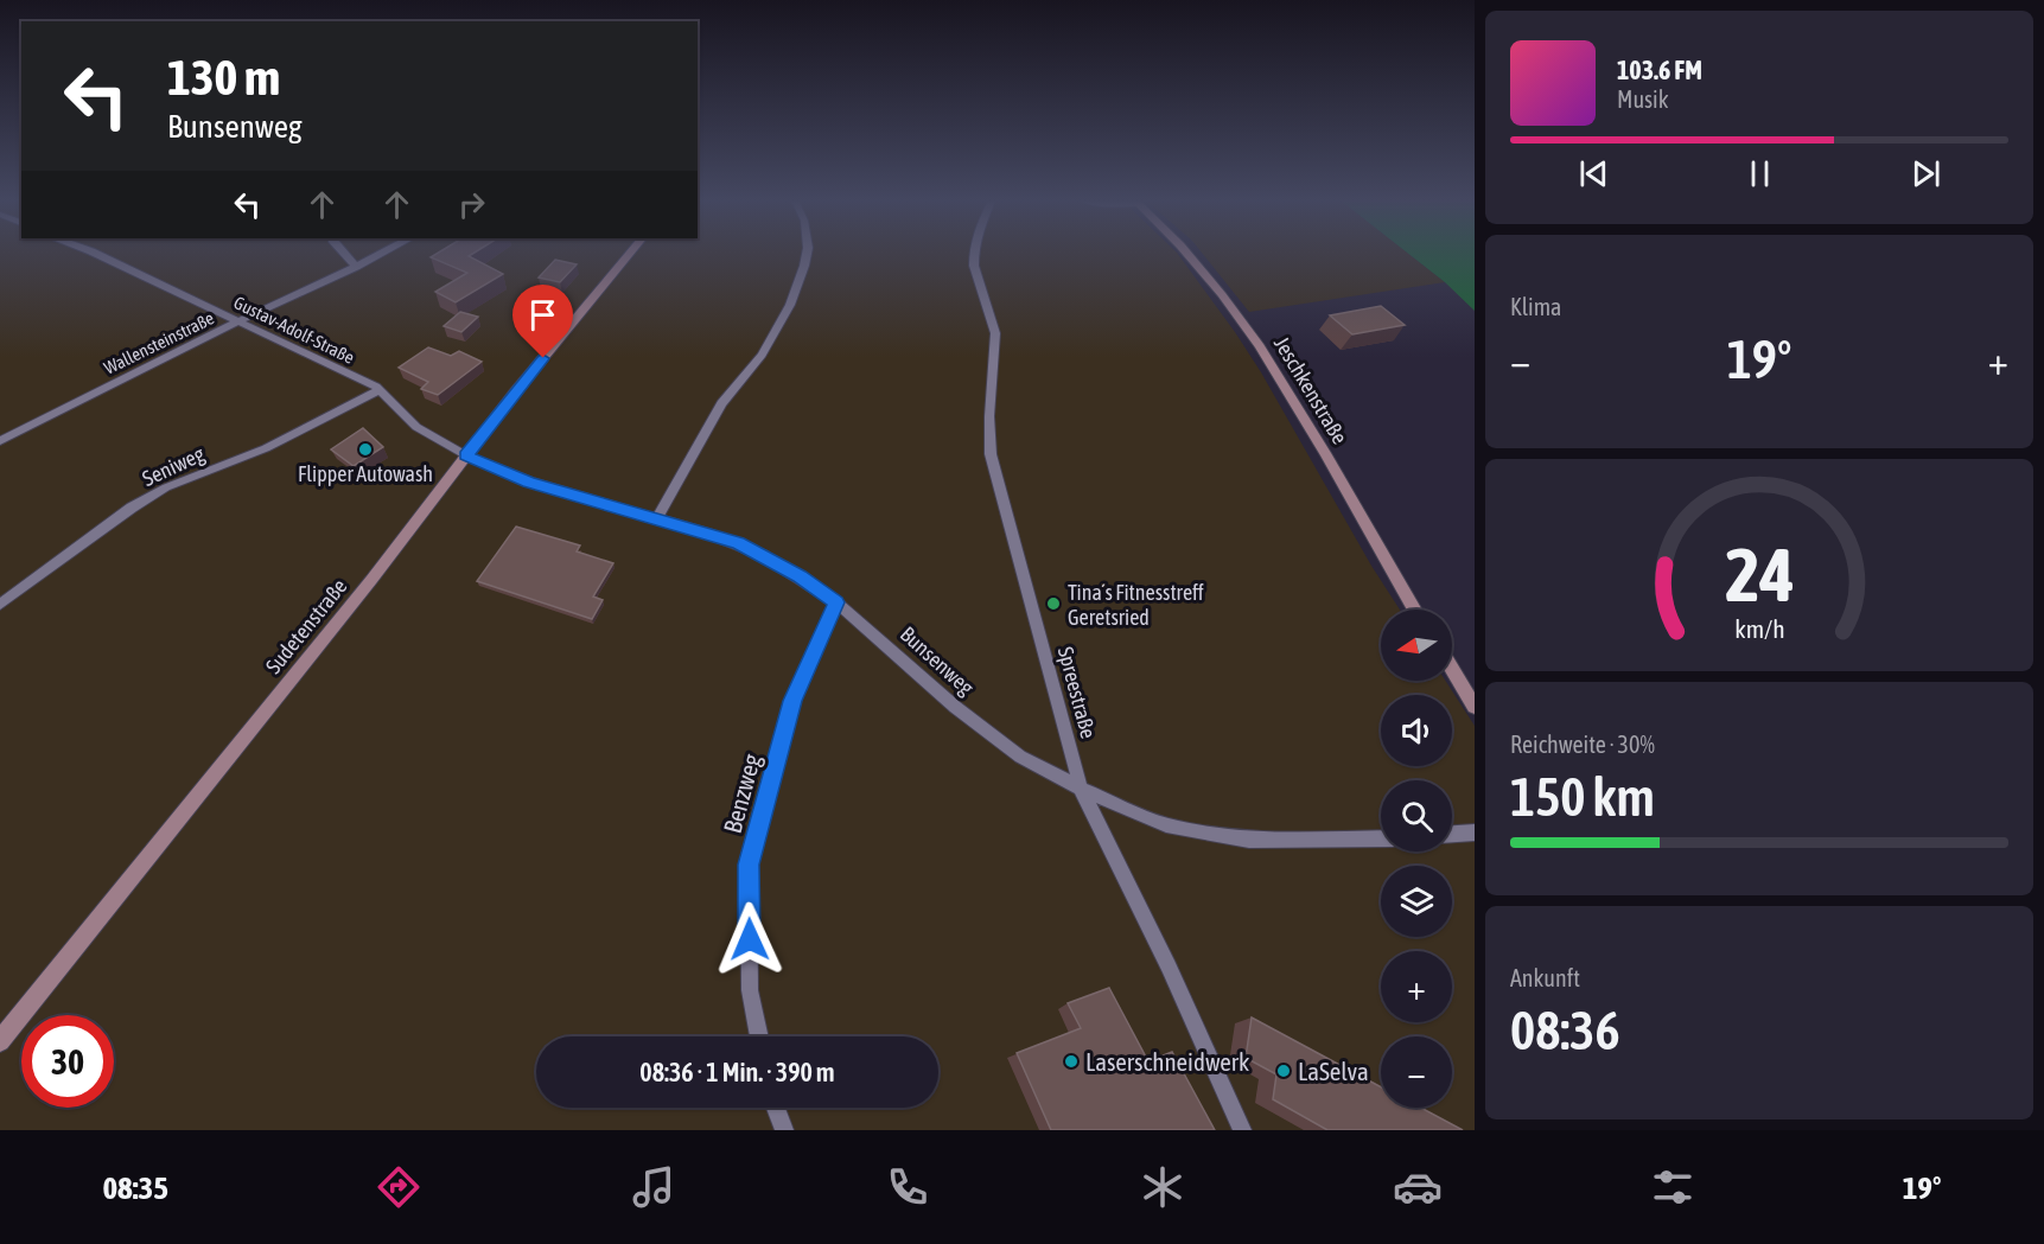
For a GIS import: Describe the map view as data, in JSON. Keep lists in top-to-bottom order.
{
  "streets": {
    "street": [
      "Gustav-Adolf-Straße",
      "Wallensteinstraße",
      "Jeschkenstraße",
      "Seniweg",
      "Sudetenstraße",
      "Bunsenweg",
      "Spreestraße",
      "Benzweg"
    ]
  },
  "crossings": [
    ["Gustav-Adolf-Straße", "Wallensteinstraße"],
    ["Gustav-Adolf-Straße", "Seniweg"],
    ["Gustav-Adolf-Straße", "Sudetenstraße"],
    ["Gustav-Adolf-Straße", "Bunsenweg"],
    ["Sudetenstraße", "Bunsenweg"],
    ["Bunsenweg", "Spreestraße"],
    ["Bunsenweg", "Benzweg"]
  ],
  "places": [
    "Flipper Autowash",
    "Tina´s Fitnesstreff Geretsried",
    "Laserschneidwerk",
    "LaSelva"
  ],
  "north": "left",
  "page": {
    "turn": ["130 m", "Bunsenweg"],
    "song": ["103.6 FM", "Musik"],
    "tile": [
      "Klima",
      ["Reichweite · 30%", "150 km"],
      ["Ankunft", "08:36"]
    ],
    "heat": ["−", "19°", "+"],
    "map_buttons": ["+", "−"],
    "limit": "30",
    "trip": "08:36 · 1 Min. · 390 m",
    "tabs": ["08:35", "19°"],
    "gauge": ["24", "km/h"]
  }
}
